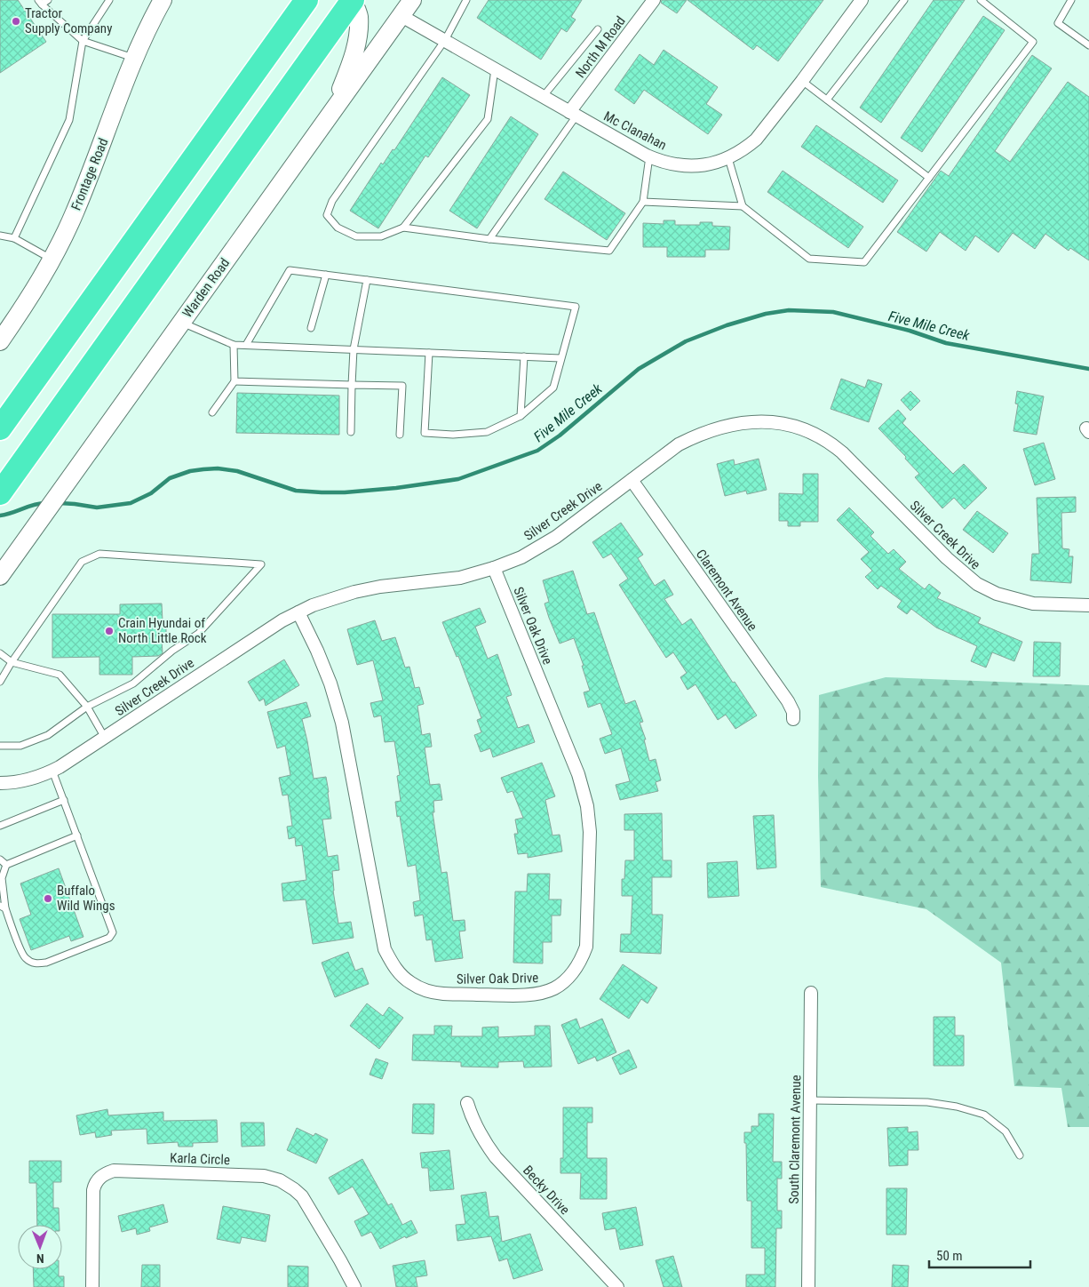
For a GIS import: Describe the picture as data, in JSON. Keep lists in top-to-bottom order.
{
  "streets": {
    "main road": ["Frontage Road", "Warden Road"],
    "street": [
      "North M Road",
      "Mc Clanahan",
      "Silver Creek Drive",
      "Claremont Avenue",
      "Silver Oak Drive",
      "South Claremont Avenue",
      "Karla Circle",
      "Becky Drive"
    ]
  },
  "crossings": [
    ["North M Road", "Mc Clanahan"],
    ["Mc Clanahan", "Warden Road"],
    ["Silver Creek Drive", "Claremont Avenue"],
    ["Silver Creek Drive", "Silver Oak Drive"]
  ],
  "water": ["Five Mile Creek"],
  "places": ["Tractor Supply Company", "Crain Hyundai of North Little Rock", "Buffalo Wild Wings"],
  "scale_bar": "50 m",
  "north": "bottom"
}
